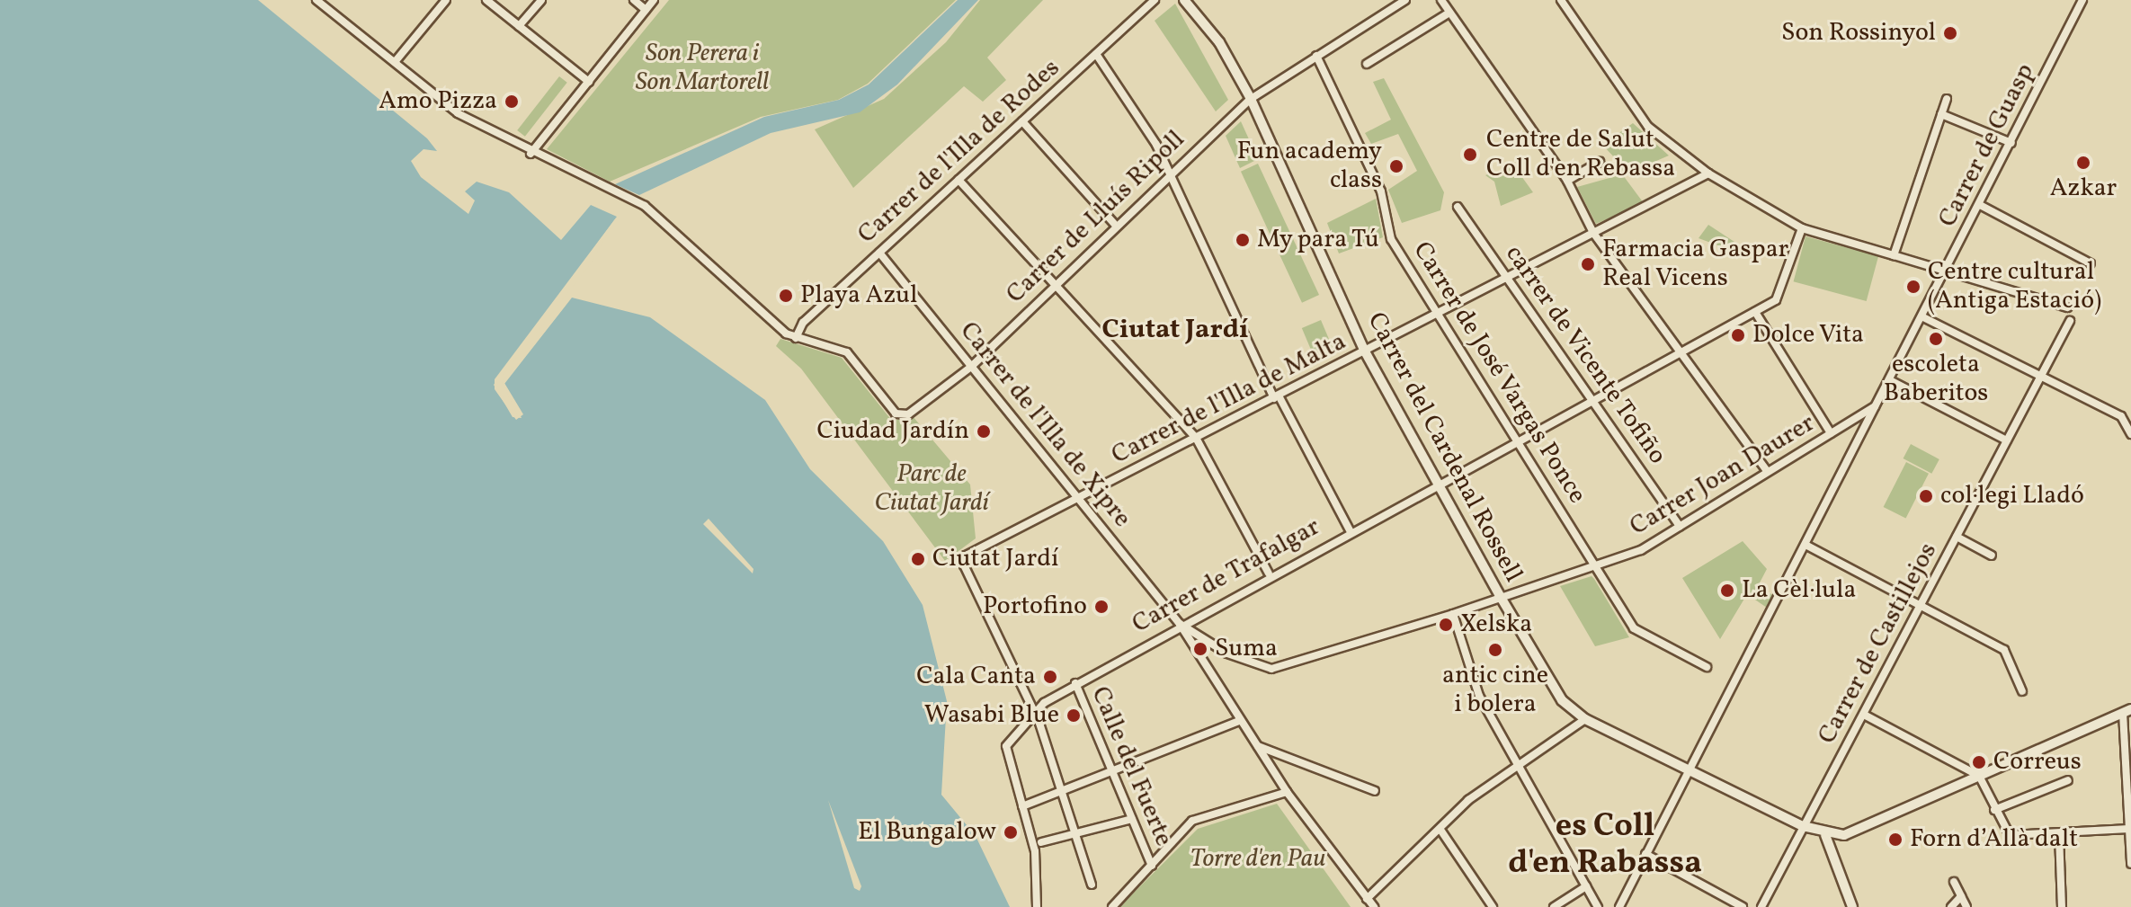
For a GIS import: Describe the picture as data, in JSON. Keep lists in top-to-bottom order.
{
  "streets": {
    "street": [
      "Carrer de Guasp",
      "Carrer de l'Illa de Rodes",
      "Carrer de Lluís Ripoll",
      "carrer de Vicente Tofiño",
      "Carrer de José Vargas Ponce",
      "Carrer de l'Illa de Malta",
      "Carrer de l'Illa de Xipre",
      "Carrer del Cardenal Rossell",
      "Carrer Joan Daurer",
      "Carrer de Trafalgar",
      "Carrer de Castillejos",
      "Calle del Fuerte"
    ]
  },
  "crossings": [
    ["Carrer de Guasp", "Carrer del Cardenal Rossell"],
    ["Carrer de Guasp", "Carrer Joan Daurer"],
    ["Carrer de l'Illa de Rodes", "Carrer de Lluís Ripoll"],
    ["Carrer de l'Illa de Rodes", "Carrer de l'Illa de Xipre"],
    ["Carrer de Lluís Ripoll", "Carrer de José Vargas Ponce"],
    ["Carrer de Lluís Ripoll", "Carrer de l'Illa de Xipre"],
    ["Carrer de Lluís Ripoll", "Carrer del Cardenal Rossell"],
    ["carrer de Vicente Tofiño", "Carrer de l'Illa de Malta"],
    ["carrer de Vicente Tofiño", "Carrer Joan Daurer"],
    ["carrer de Vicente Tofiño", "Carrer de Trafalgar"],
    ["Carrer de José Vargas Ponce", "Carrer de l'Illa de Malta"],
    ["Carrer de José Vargas Ponce", "Carrer Joan Daurer"],
    ["Carrer de José Vargas Ponce", "Carrer de Trafalgar"],
    ["Carrer de l'Illa de Malta", "Carrer de l'Illa de Xipre"],
    ["Carrer de l'Illa de Malta", "Carrer del Cardenal Rossell"],
    ["Carrer de l'Illa de Malta", "Carrer de Trafalgar"],
    ["Carrer de l'Illa de Xipre", "Carrer Joan Daurer"],
    ["Carrer de l'Illa de Xipre", "Carrer de Trafalgar"],
    ["Carrer del Cardenal Rossell", "Carrer Joan Daurer"],
    ["Carrer del Cardenal Rossell", "Carrer de Trafalgar"],
    ["Carrer del Cardenal Rossell", "Carrer de Castillejos"],
    ["Carrer Joan Daurer", "Carrer de Trafalgar"],
    ["Carrer de Trafalgar", "Calle del Fuerte"]
  ],
  "districts": ["Ciutat Jardí", "es Coll d'en Rabassa"],
  "parks": ["Son Perera i Son Martorell", "Parc de Ciutat Jardí", "Torre d'en Pau"],
  "places": [
    "Son Rossinyol",
    "Amo Pizza",
    "Centre de Salut Coll d'en Rebassa",
    "Azkar",
    "Fun academy class",
    "My para Tú",
    "Farmacia Gaspar Real Vicens",
    "Centre cultural (Antiga Estació)",
    "Playa Azul",
    "Dolce Vita",
    "escoleta Baberitos",
    "Ciudad Jardín",
    "col·legi Lladó",
    "Ciutat Jardí",
    "La Cèl·lula",
    "Portofino",
    "Xelska",
    "Suma",
    "antic cine i bolera",
    "Cala Canta",
    "Wasabi Blue",
    "Correus",
    "El Bungalow",
    "Forn d’Allà dalt"
  ]
}
